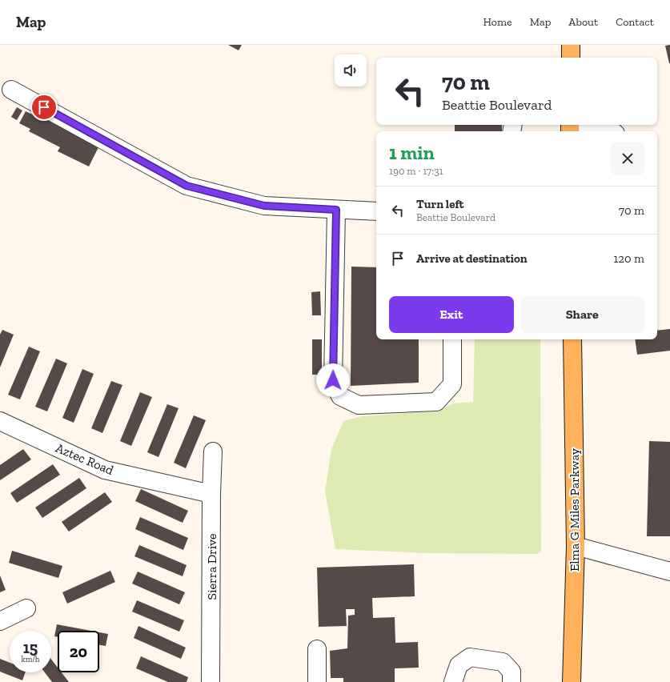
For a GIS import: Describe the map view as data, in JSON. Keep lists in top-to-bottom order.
{
  "streets": {
    "main road": ["Elma G Miles Parkway"],
    "street": ["Aztec Road", "Sierra Drive"]
  },
  "crossings": [
    ["Aztec Road", "Sierra Drive"]
  ],
  "page": {
    "header": "Map",
    "nav": [
      "Home",
      "Map",
      "About",
      "Contact"
    ],
    "turn": ["70 m", "Beattie Boulevard"],
    "heading": ["1 min", "190 m · 17:31"],
    "list": [
      {
        "name": "Turn left",
        "note": "Beattie Boulevard",
        "value": "70 m"
      },
      {
        "name": "Arrive at destination",
        "value": "120 m"
      }
    ],
    "buttons": ["Exit", "Share"],
    "speed": "15 km/h",
    "limit": "20"
  }
}
